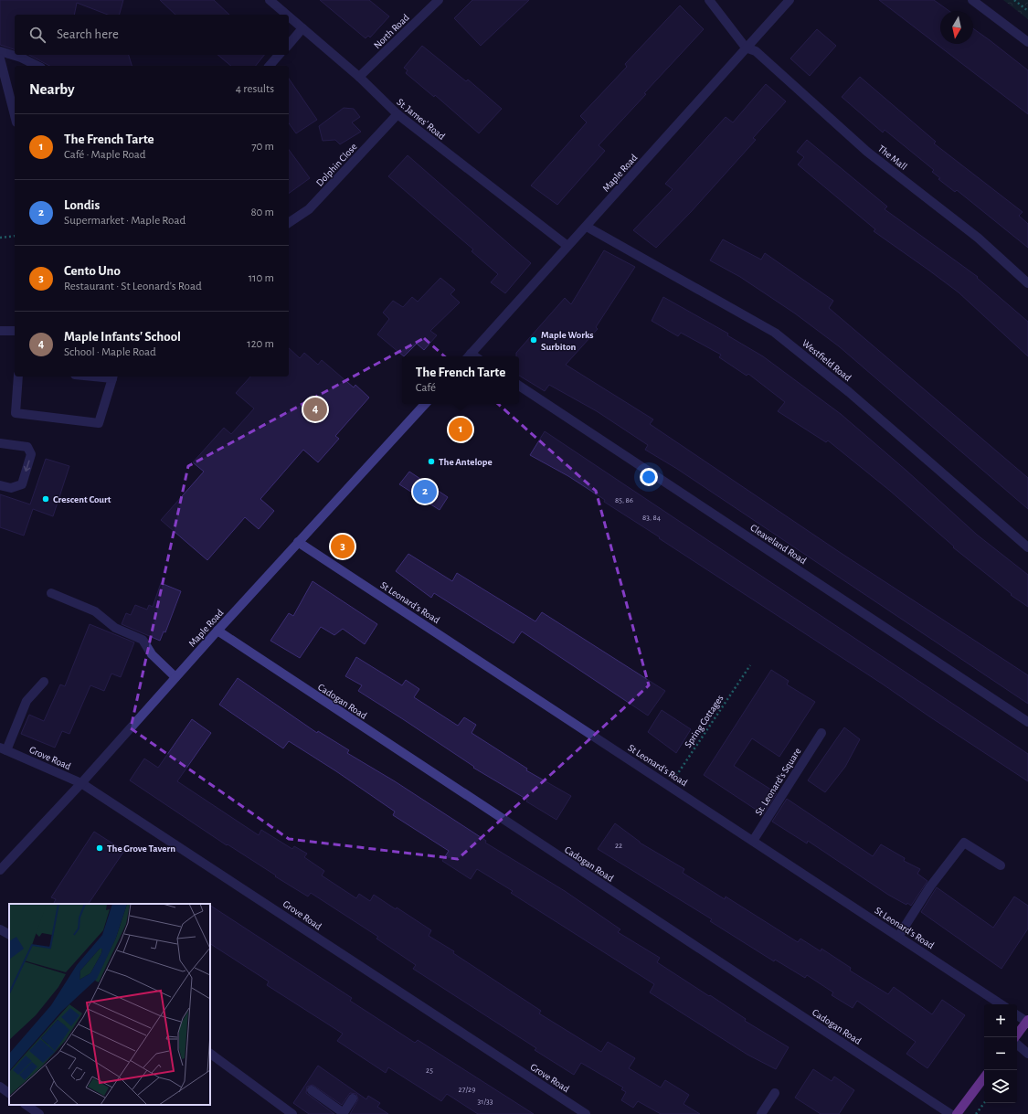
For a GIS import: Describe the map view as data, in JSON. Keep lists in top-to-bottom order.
{
  "streets": {
    "street": [
      "North Road",
      "St. James' Road",
      "The Mall",
      "Dolphin Close",
      "Maple Road",
      "Westfield Road",
      "Cleaveland Road",
      "St Leonard's Road",
      "Cadogan Road",
      "Grove Road",
      "St. Leonard's Square"
    ],
    "path": ["Spring Cottages"]
  },
  "crossings": [
    ["North Road", "St. James' Road"],
    ["St. James' Road", "Dolphin Close"],
    ["St. James' Road", "Maple Road"],
    ["The Mall", "Maple Road"],
    ["Maple Road", "Westfield Road"],
    ["Maple Road", "St Leonard's Road"],
    ["Maple Road", "Cadogan Road"],
    ["Maple Road", "Grove Road"],
    ["St Leonard's Road", "Spring Cottages"],
    ["St Leonard's Road", "St. Leonard's Square"]
  ],
  "places": [
    "Maple Works Surbiton",
    "The Antelope",
    "Crescent Court",
    "The Grove Tavern"
  ],
  "house_numbers": [
    "85, 86",
    "83, 84",
    "22",
    "25",
    "27/29",
    "31/33"
  ],
  "north": "bottom",
  "page": {
    "search": "Search here",
    "heading": ["Nearby", "4 results"],
    "list": [
      {
        "mark": "1",
        "name": "The French Tarte",
        "note": "Café · Maple Road",
        "value": "70 m"
      },
      {
        "mark": "2",
        "name": "Londis",
        "note": "Supermarket · Maple Road",
        "value": "80 m"
      },
      {
        "mark": "3",
        "name": "Cento Uno",
        "note": "Restaurant · St Leonard's Road",
        "value": "110 m"
      },
      {
        "mark": "4",
        "name": "Maple Infants' School",
        "note": "School · Maple Road",
        "value": "120 m"
      }
    ],
    "popup": ["The French Tarte", "Café"],
    "pins": [
      "4",
      "1",
      "2",
      "3"
    ],
    "map_buttons": ["+", "−"]
  }
}
